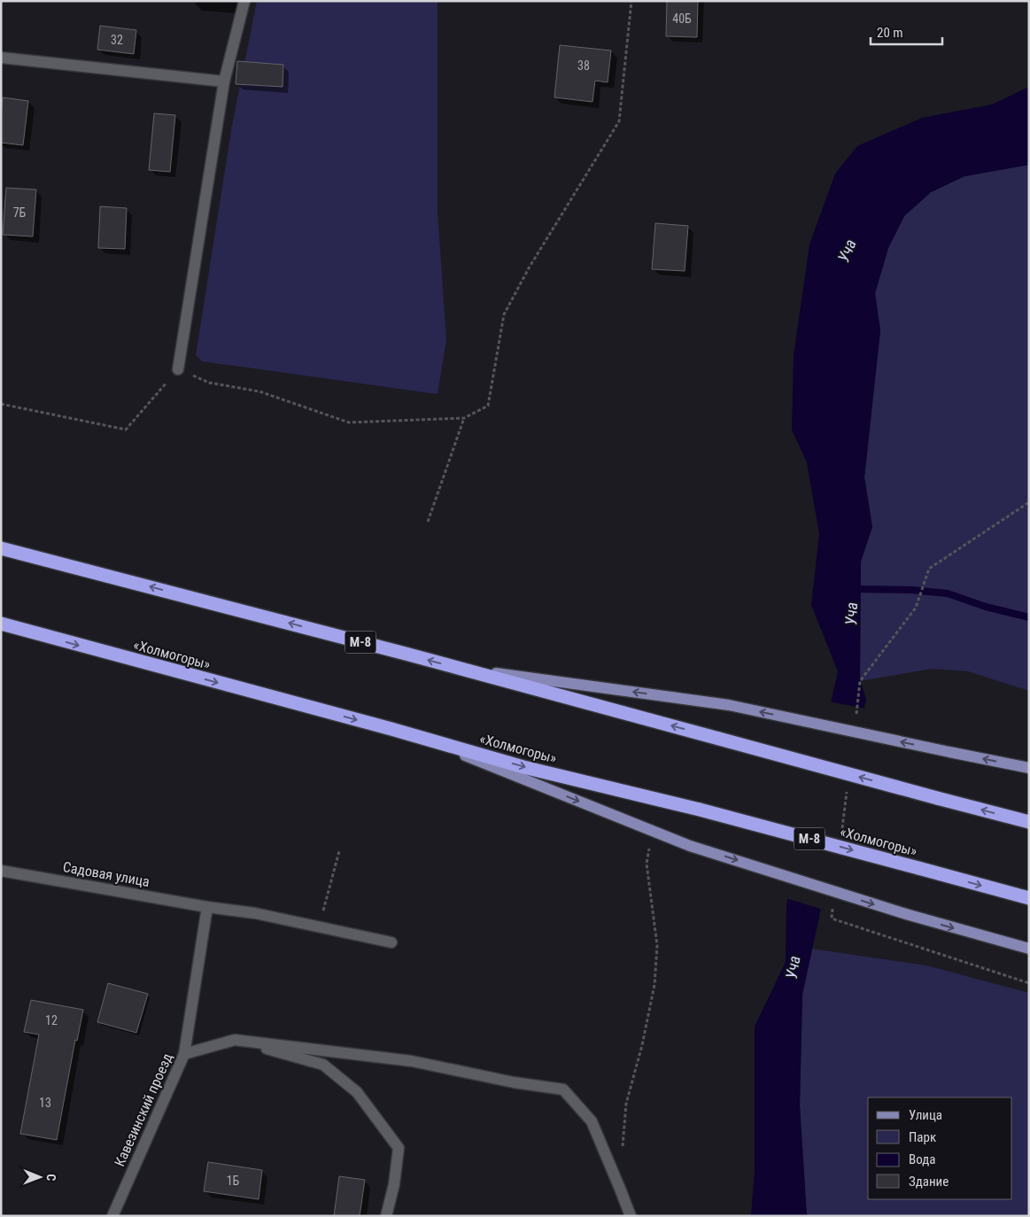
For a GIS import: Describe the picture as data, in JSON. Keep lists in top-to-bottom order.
{
  "streets": {
    "highway": ["М-8", "«Холмогоры»"],
    "street": ["Садовая улица", "Кавезинский проезд"]
  },
  "crossings": [
    ["Садовая улица", "Кавезинский проезд"]
  ],
  "water": ["Уча"],
  "house_numbers": [
    "40Б",
    "32",
    "38",
    "7Б",
    "12",
    "13",
    "1Б"
  ],
  "legend": [
    "Улица",
    "Парк",
    "Вода",
    "Здание"
  ],
  "scale_bar": "20 m",
  "north": "right"
}
